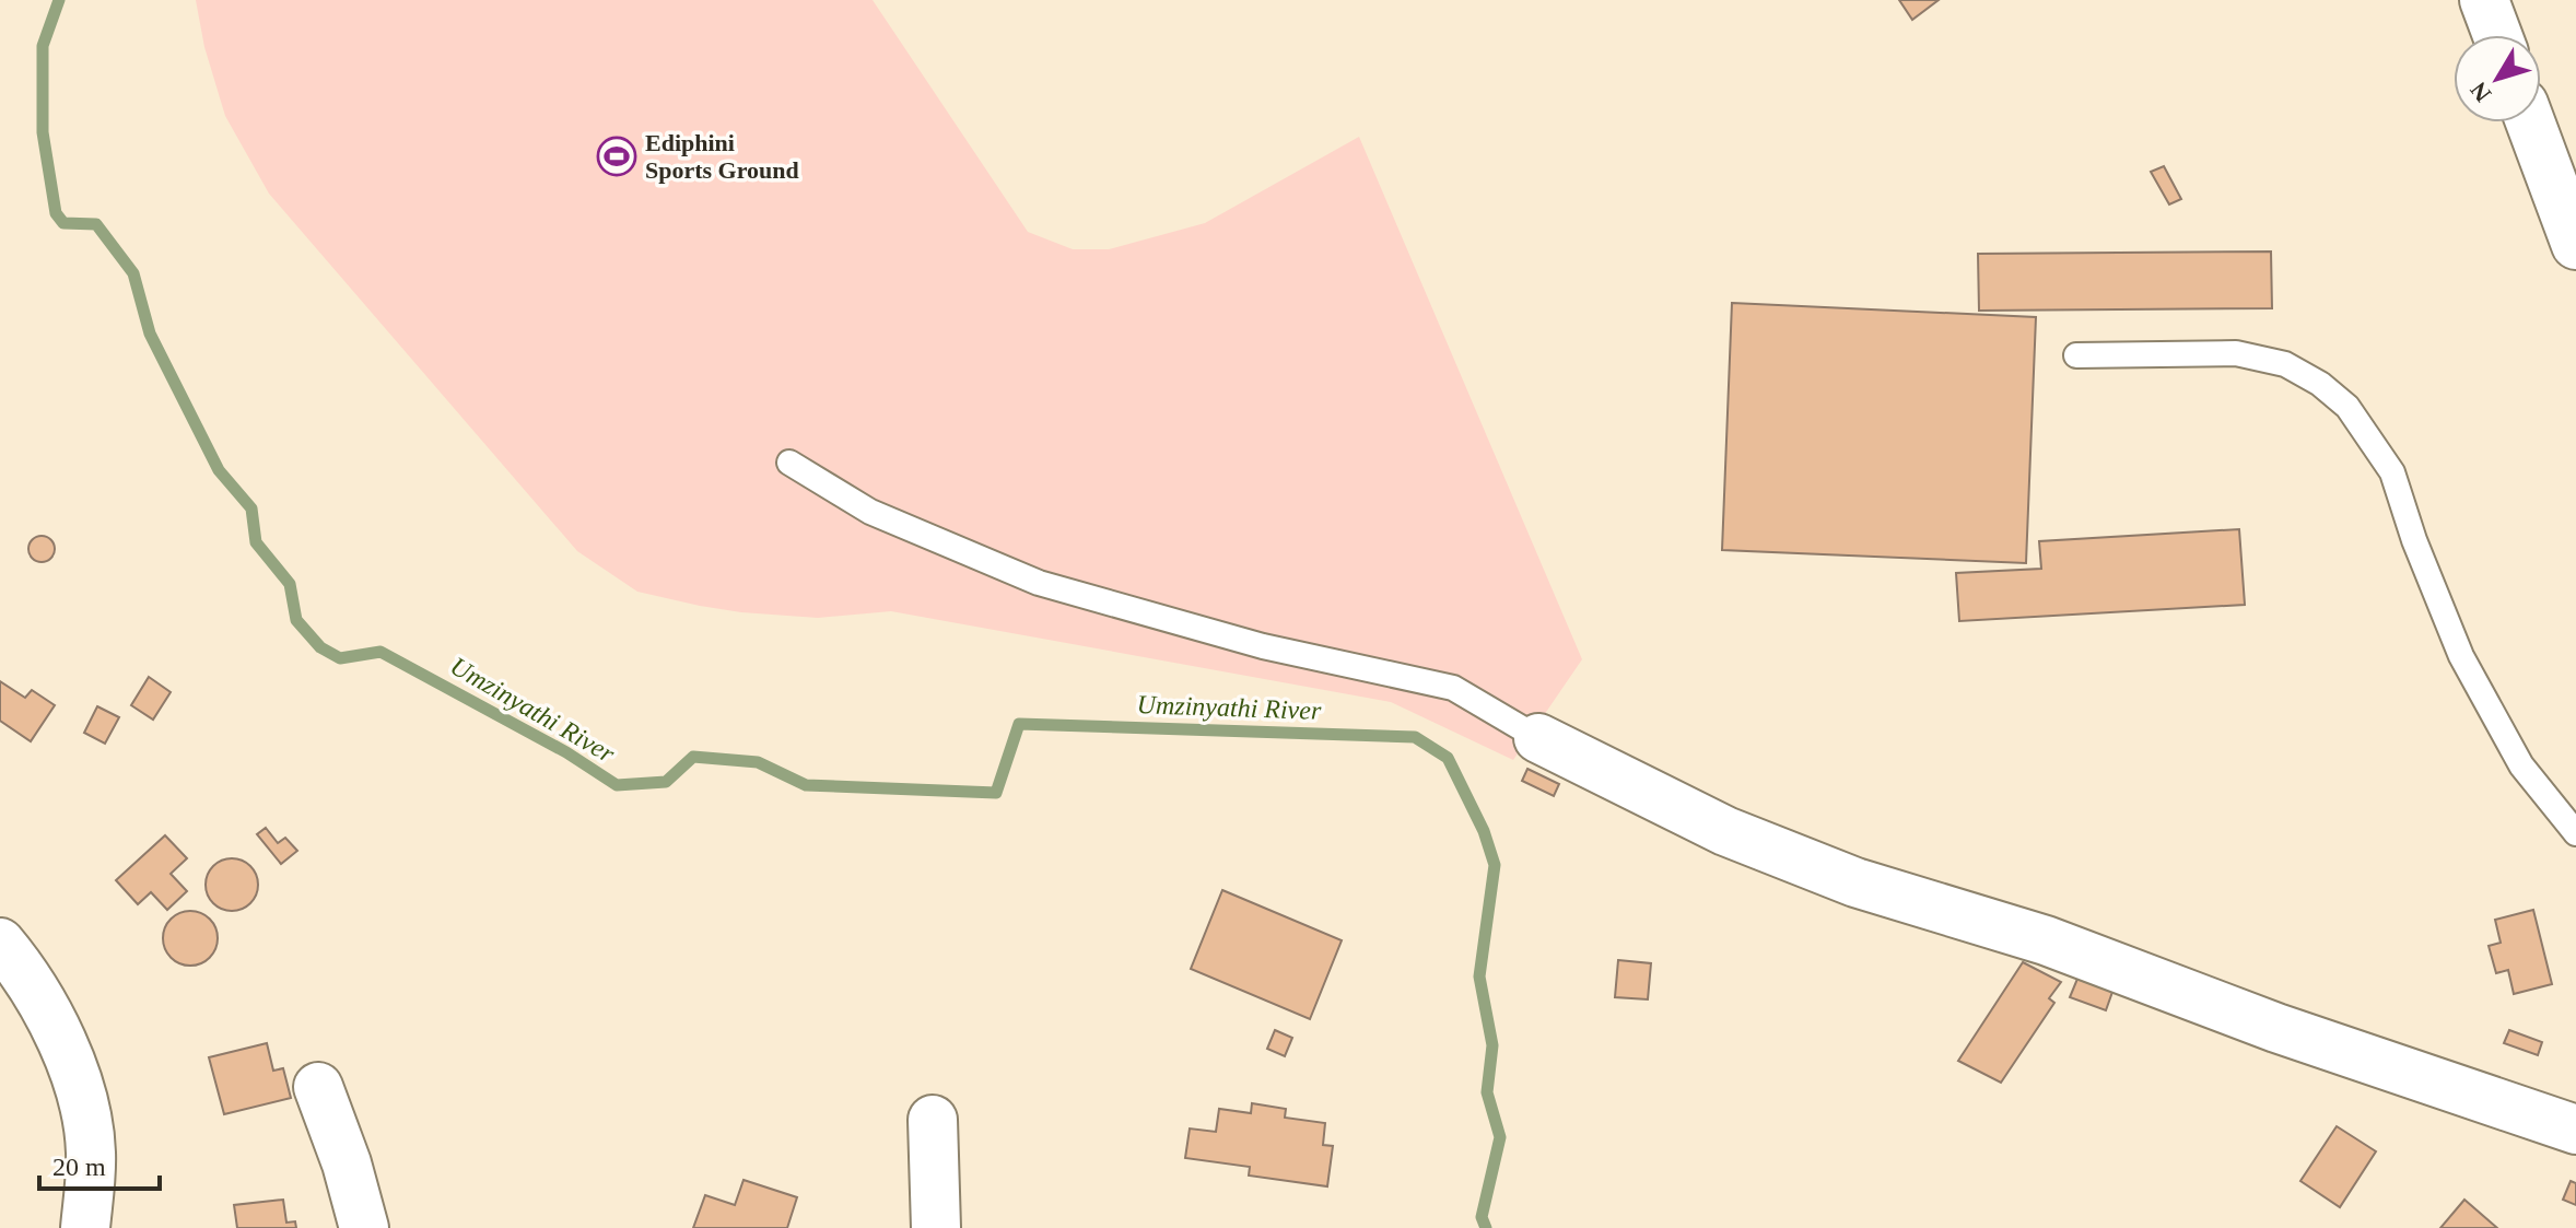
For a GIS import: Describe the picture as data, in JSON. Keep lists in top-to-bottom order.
{
  "water": ["Umzinyathi River"],
  "places": {
    "sports": ["Ediphini Sports Ground"]
  },
  "scale_bar": "20 m",
  "north": "bottom left"
}
